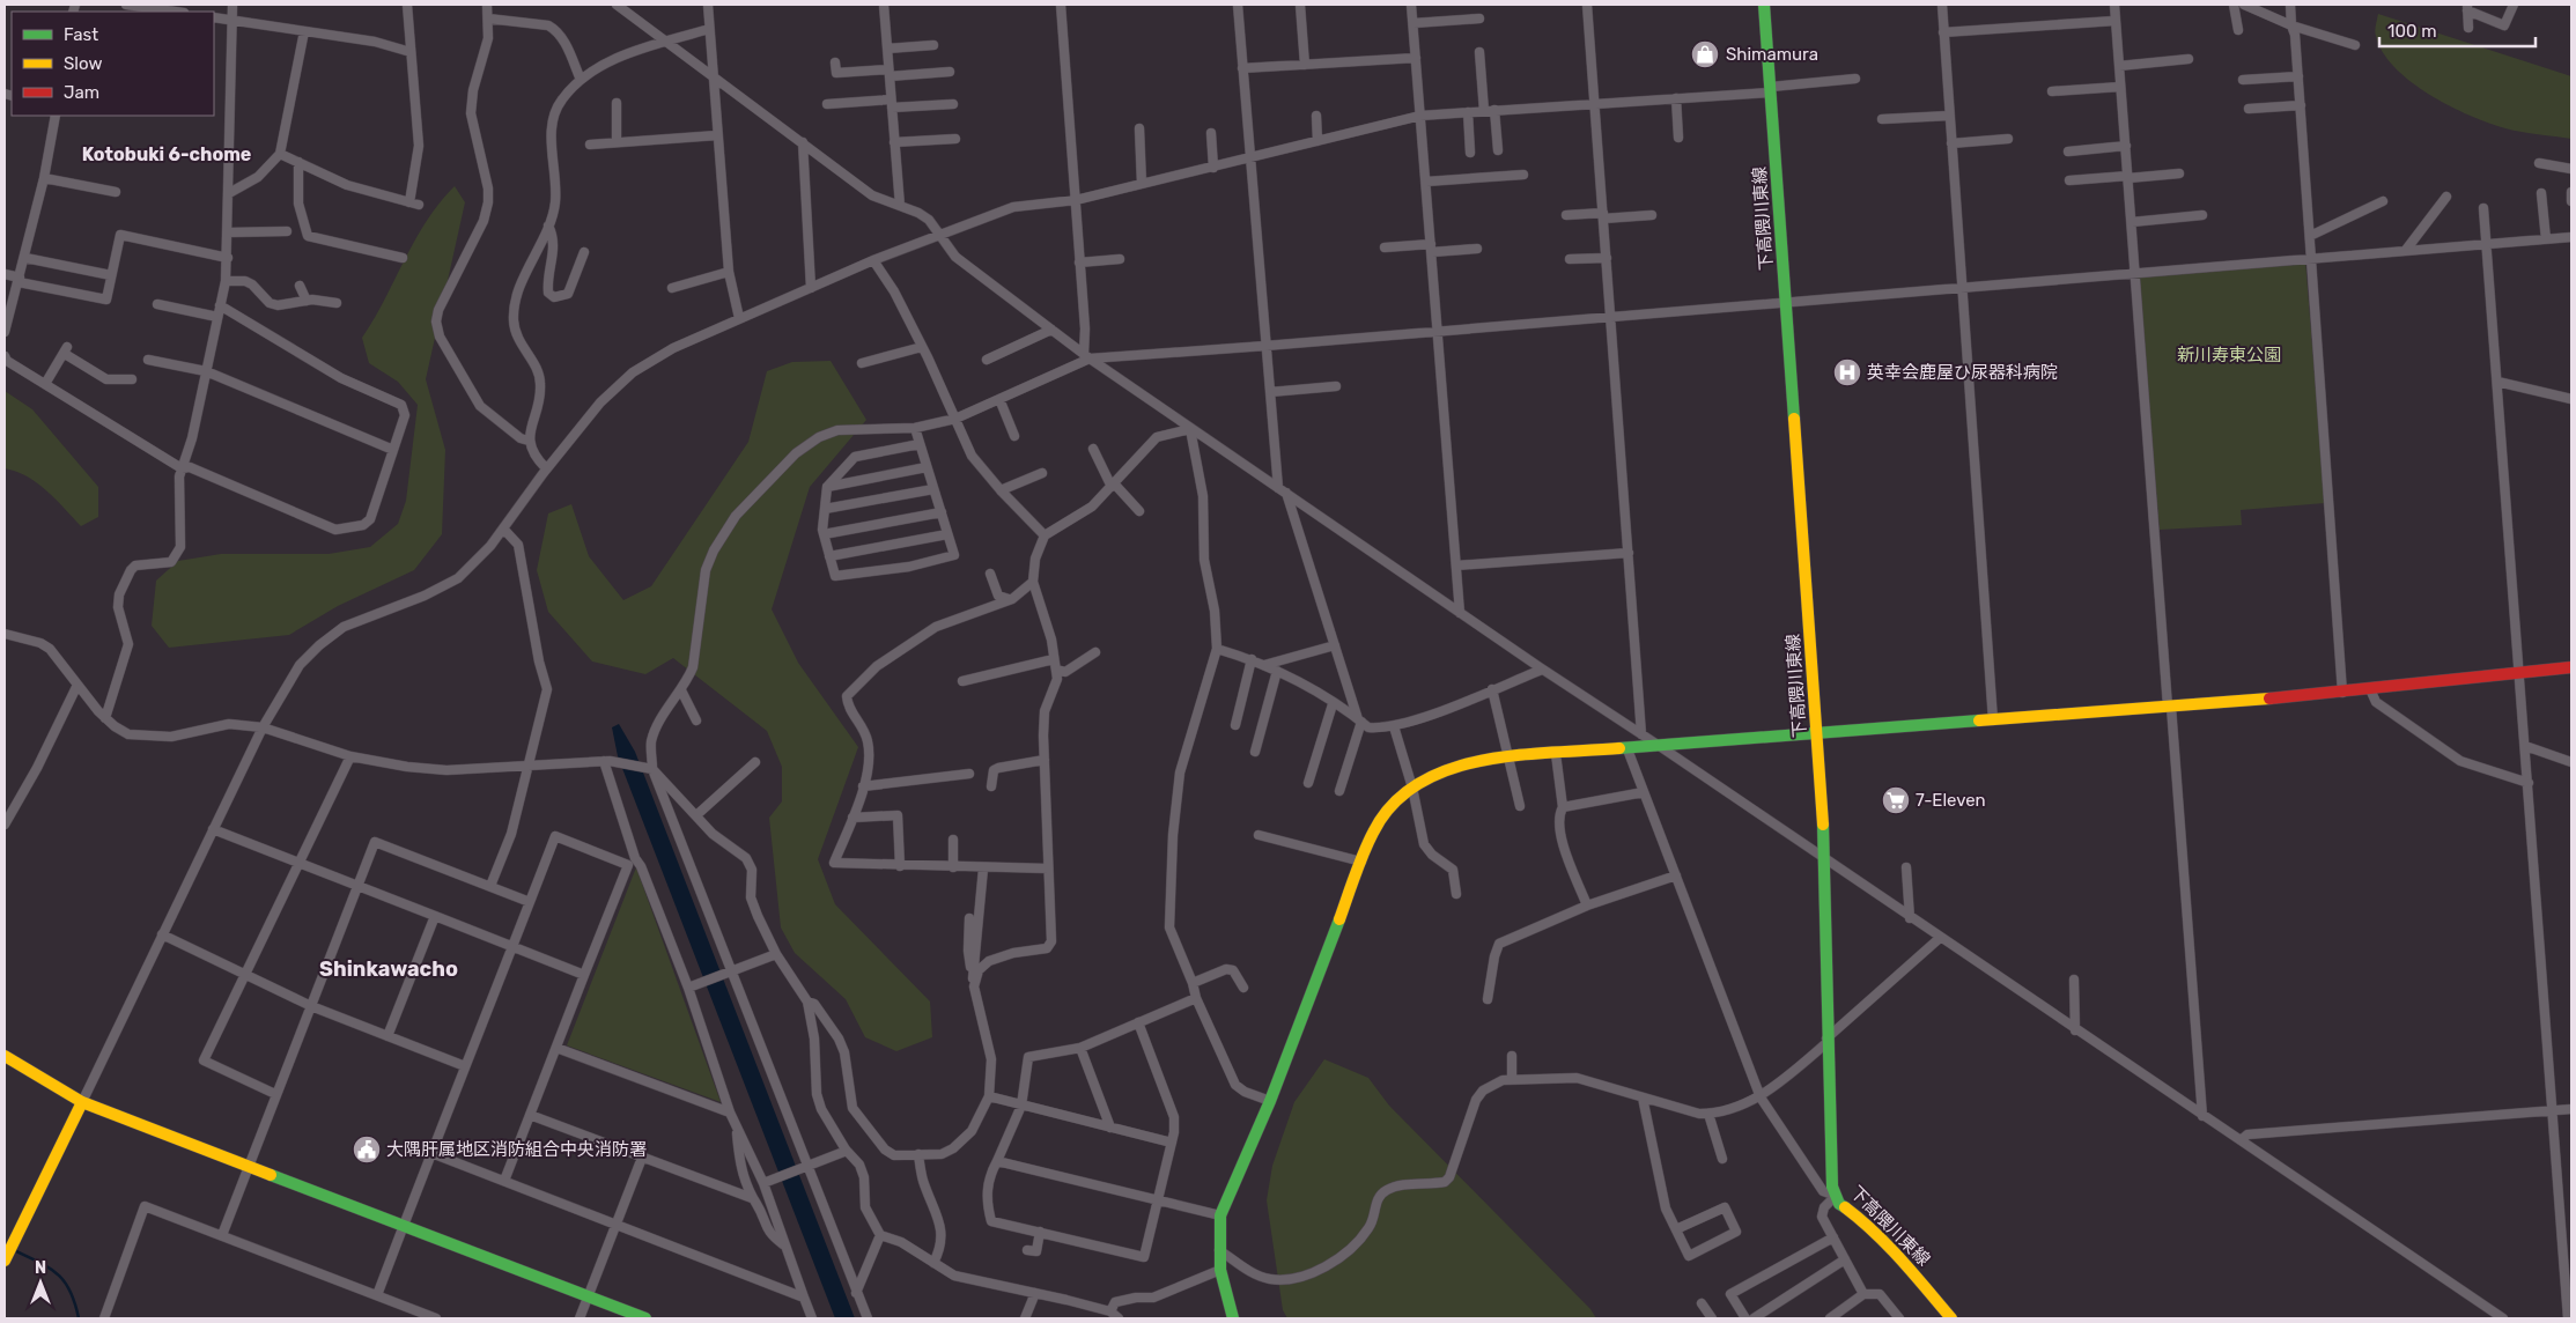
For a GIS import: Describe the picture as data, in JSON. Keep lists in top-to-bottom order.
{
  "streets": {
    "street": ["下高隈川東線"]
  },
  "districts": ["Kotobuki 6-chome", "Shinkawacho"],
  "parks": ["新川寿東公園"],
  "places": {
    "shop": ["Shimamura"],
    "hospital": ["英幸会鹿屋ひ尿器科病院"],
    "supermarket": ["7-Eleven"],
    "public building": ["大隅肝属地区消防組合中央消防署"]
  },
  "legend": ["Fast", "Slow", "Jam"],
  "scale_bar": "100 m",
  "north": "top"
}
